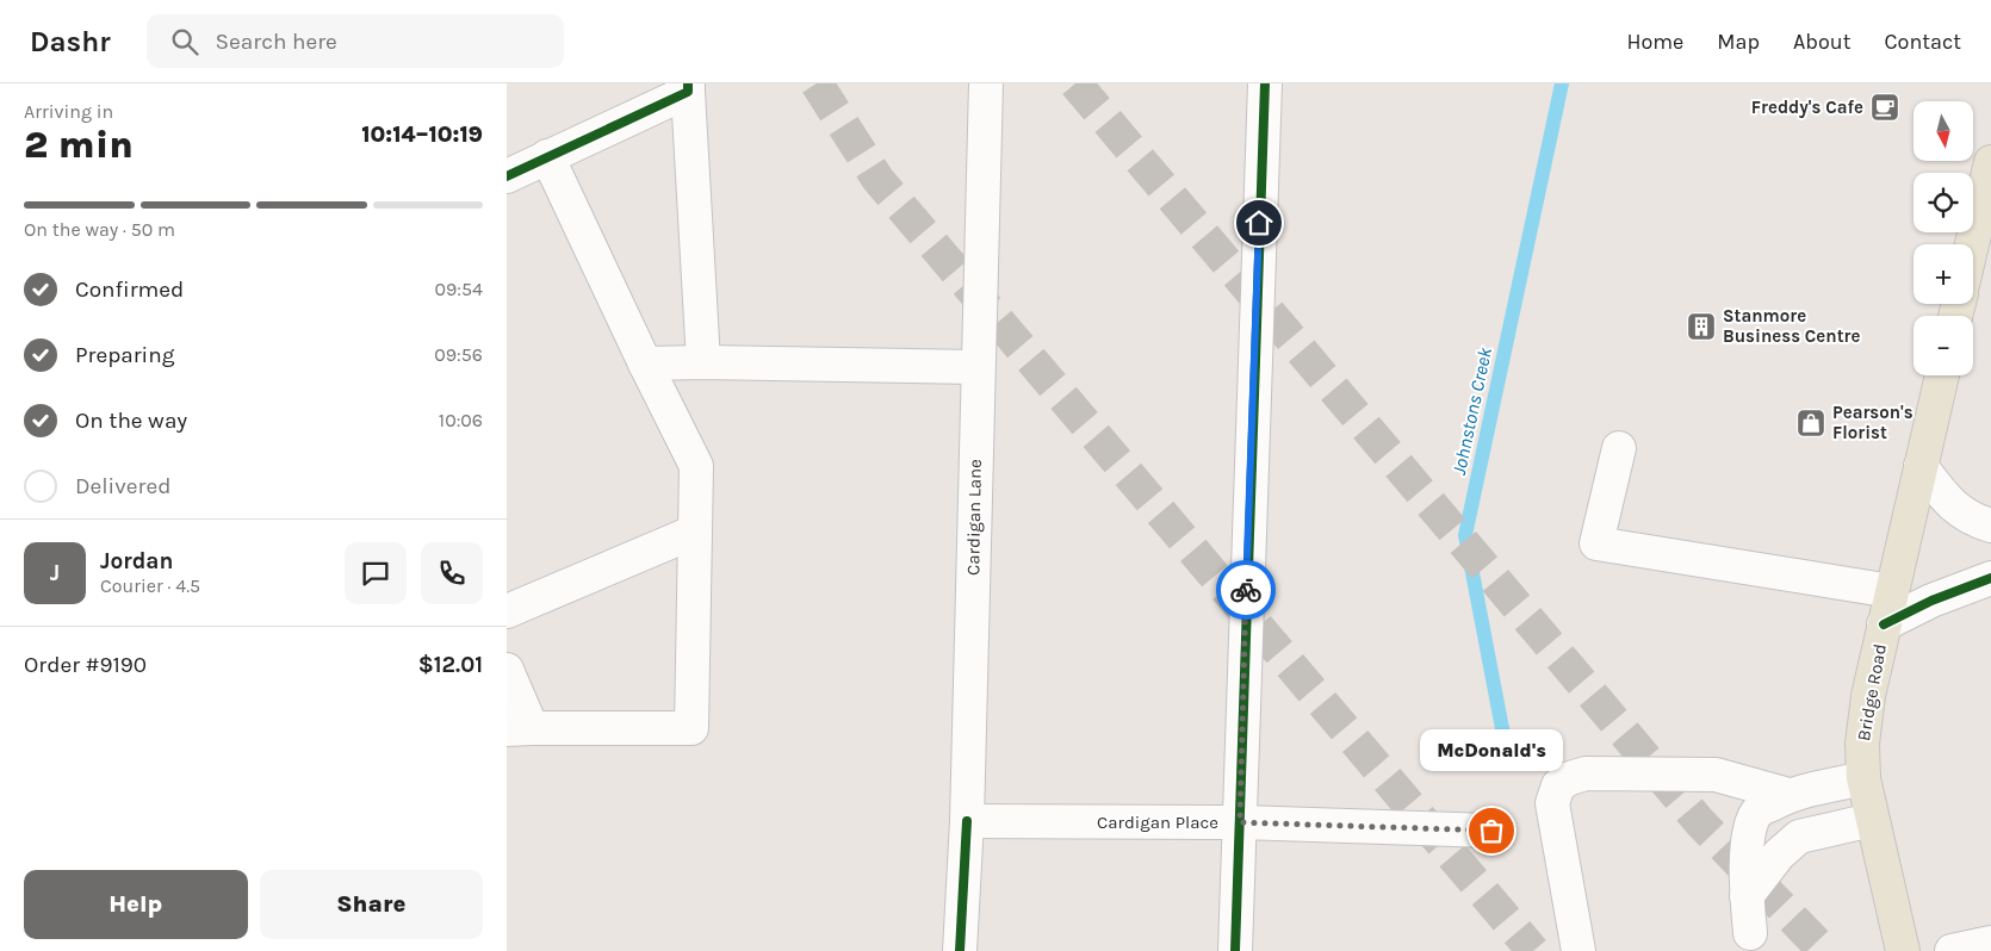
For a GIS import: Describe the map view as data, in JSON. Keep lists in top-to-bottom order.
{
  "streets": {
    "main road": ["Bridge Road"],
    "street": ["Cardigan Lane", "Cardigan Place"]
  },
  "crossings": [
    ["Cardigan Lane", "Cardigan Place"]
  ],
  "water": ["Johnstons Creek"],
  "places": {
    "cafe": ["Freddy's Cafe"],
    "building": ["Stanmore Business Centre"],
    "shop": ["Pearson's Florist"],
    "other": ["McDonald's"]
  },
  "north": "bottom",
  "page": {
    "header": "Dashr",
    "search": "Search here",
    "nav": [
      "Home",
      "Map",
      "About",
      "Contact"
    ],
    "heading": ["2 min", "Arriving in", "10:14–10:19"],
    "panel": [
      "Jordan",
      "Courier · 4.5",
      "Order #9190",
      "$12.01"
    ],
    "map_buttons": ["+", "−"],
    "bar": "On the way · 50 m",
    "list": [
      ["Confirmed", "09:54"],
      ["Preparing", "09:56"],
      ["On the way", "10:06"],
      "Delivered"
    ],
    "round": "J",
    "bubble": "McDonald's",
    "buttons": ["Help", "Share"]
  }
}
